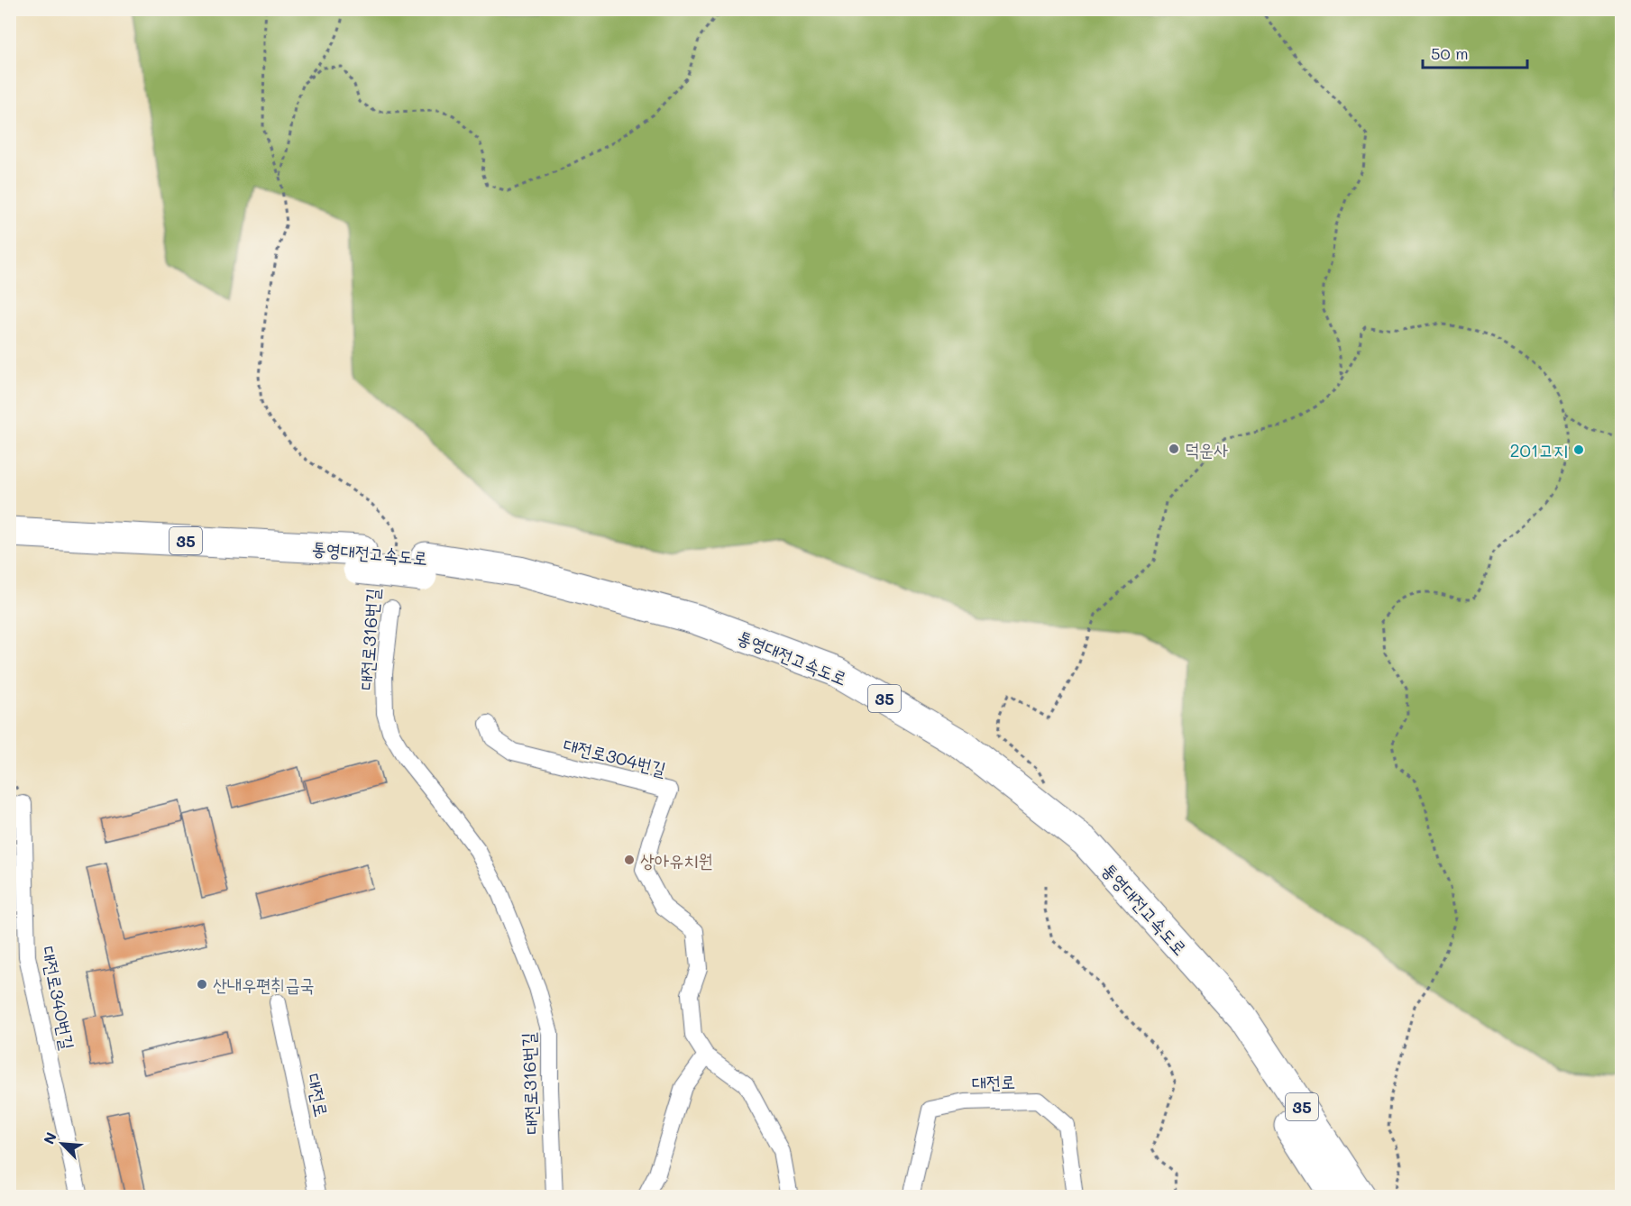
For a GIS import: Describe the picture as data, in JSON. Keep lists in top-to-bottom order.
{
  "streets": {
    "highway": ["35", "통영대전고속도로"],
    "street": [
      "대전로316번길",
      "대전로304번길",
      "대전로340번길",
      "대전로"
    ]
  },
  "places": [
    "덕운사",
    "201고지",
    "상아유치원",
    "산내우편취급국"
  ],
  "scale_bar": "50 m",
  "north": "top left"
}
